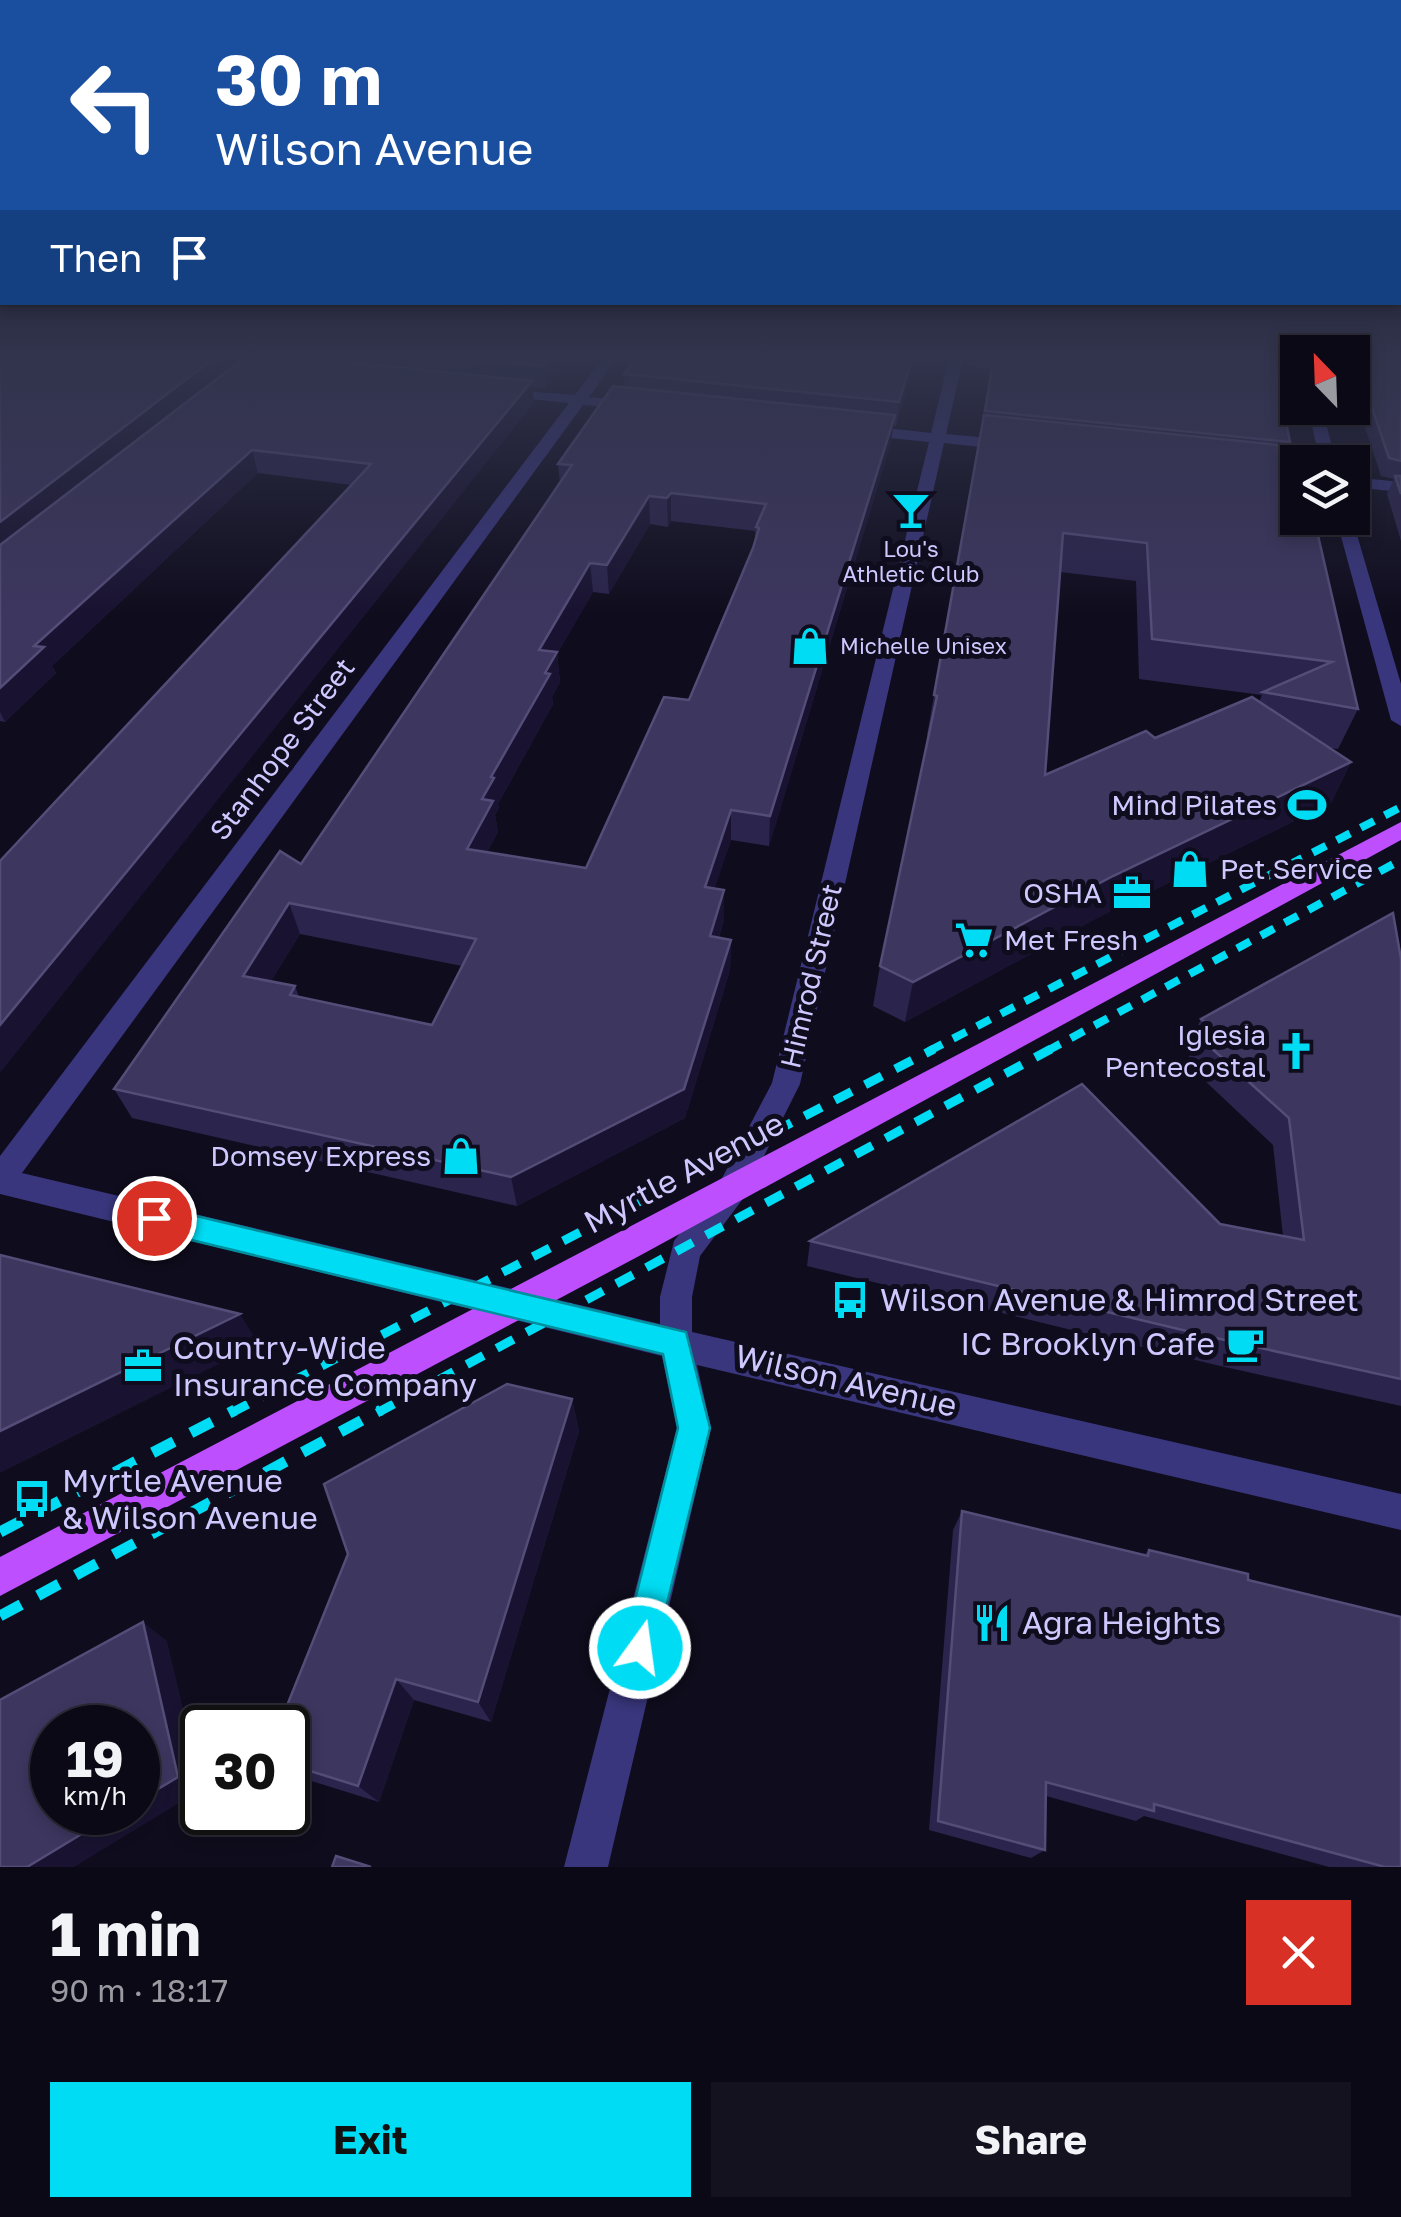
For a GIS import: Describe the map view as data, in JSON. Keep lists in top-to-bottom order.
{
  "streets": {
    "main road": ["Myrtle Avenue"],
    "street": ["Stanhope Street", "Himrod Street", "Wilson Avenue"]
  },
  "crossings": [
    ["Stanhope Street", "Wilson Avenue"],
    ["Himrod Street", "Myrtle Avenue"],
    ["Himrod Street", "Wilson Avenue"],
    ["Myrtle Avenue", "Wilson Avenue"]
  ],
  "places": {
    "bar": ["Lou's Athletic Club"],
    "shop": ["Michelle Unisex", "Pet Service", "Domsey Express"],
    "sports": ["Mind Pilates"],
    "office": ["OSHA", "Country-Wide Insurance Company"],
    "supermarket": ["Met Fresh"],
    "church": ["Iglesia Pentecostal"],
    "bus stop": ["Wilson Avenue & Himrod Street", "Myrtle Avenue & Wilson Avenue"],
    "cafe": ["IC Brooklyn Cafe"],
    "restaurant": ["Agra Heights"]
  },
  "north": "top left",
  "page": {
    "turn": ["30 m", "Wilson Avenue"],
    "then": "Then",
    "speed": "19 km/h",
    "limit": "30",
    "heading": ["1 min", "90 m · 18:17"],
    "buttons": ["Exit", "Share"]
  }
}
